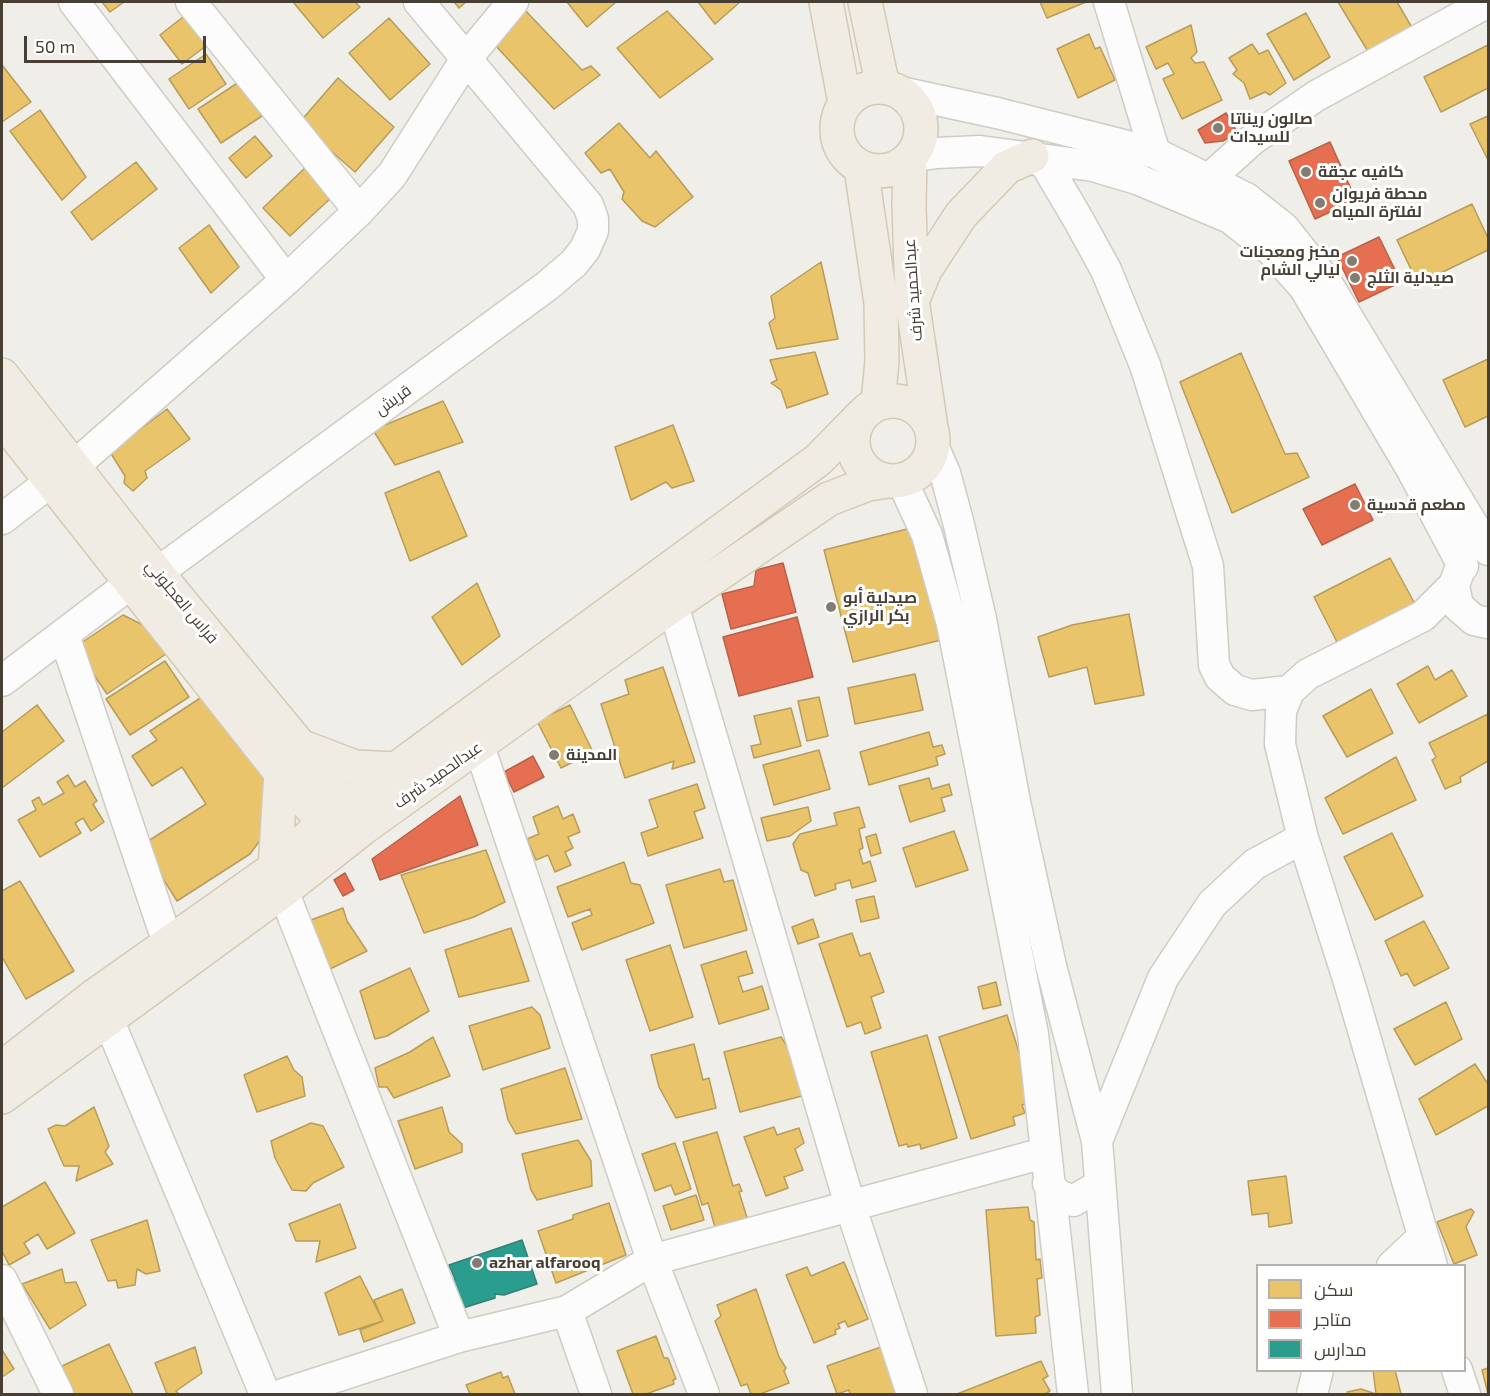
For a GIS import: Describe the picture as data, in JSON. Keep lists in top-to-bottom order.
{
  "streets": {
    "main road": ["عبدالحميد شرف", "فراس العجلوني"],
    "street": ["قريش"]
  },
  "crossings": [
    ["عبدالحميد شرف", "فراس العجلوني"],
    ["قريش", "فراس العجلوني"]
  ],
  "places": [
    "صالون ريناتا للسيدات",
    "كافيه عجقة",
    "محطة فريوان لفلترة المياه",
    "مخبز ومعجنات ليالي الشام",
    "صيدلية الثلج",
    "مطعم قدسية",
    "صيدلية أبو بكر الرازي",
    "المدينة",
    "azhar alfarooq"
  ],
  "legend": ["سكن", "متاجر", "مدارس"],
  "scale_bar": "50 m"
}
